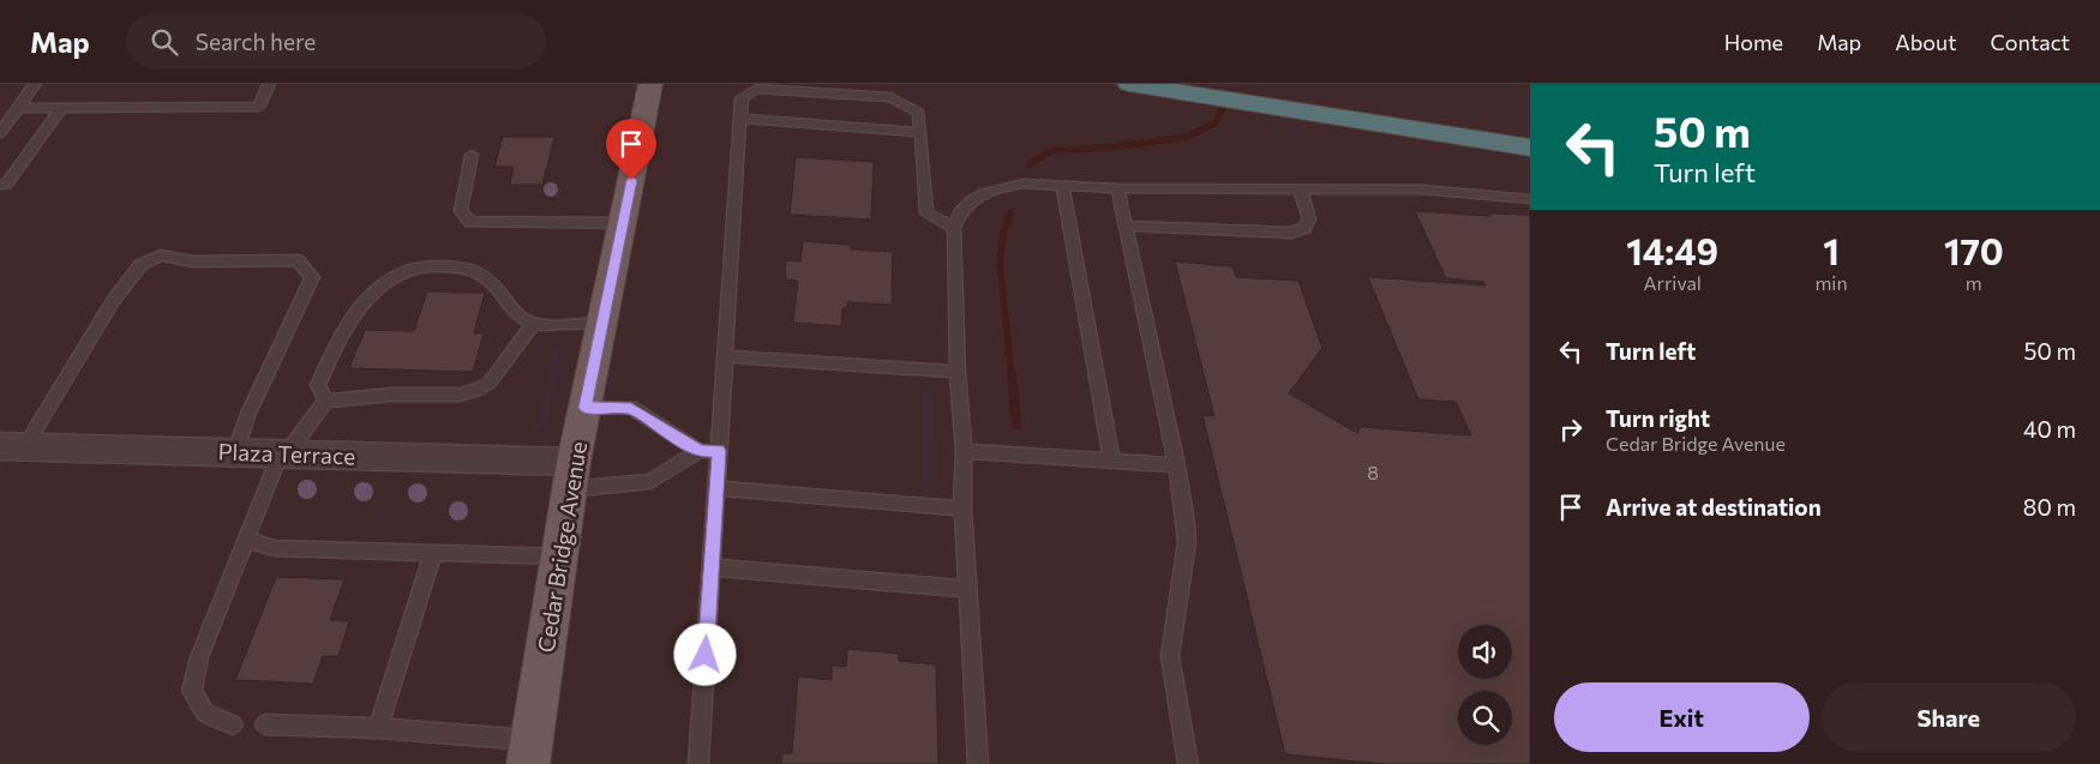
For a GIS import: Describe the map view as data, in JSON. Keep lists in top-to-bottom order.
{
  "streets": {
    "main road": ["Cedar Bridge Avenue"],
    "street": ["Plaza Terrace"]
  },
  "crossings": [
    ["Plaza Terrace", "Cedar Bridge Avenue"]
  ],
  "house_numbers": ["8"],
  "page": {
    "header": "Map",
    "search": "Search here",
    "nav": [
      "Home",
      "Map",
      "About",
      "Contact"
    ],
    "turn": ["50 m", "Turn left"],
    "eta": [
      "14:49",
      "Arrival",
      "1",
      "min",
      "170",
      "m"
    ],
    "list": [
      {
        "name": "Turn left",
        "value": "50 m"
      },
      {
        "name": "Turn right",
        "note": "Cedar Bridge Avenue",
        "value": "40 m"
      },
      {
        "name": "Arrive at destination",
        "value": "80 m"
      }
    ],
    "buttons": ["Exit", "Share"]
  }
}
